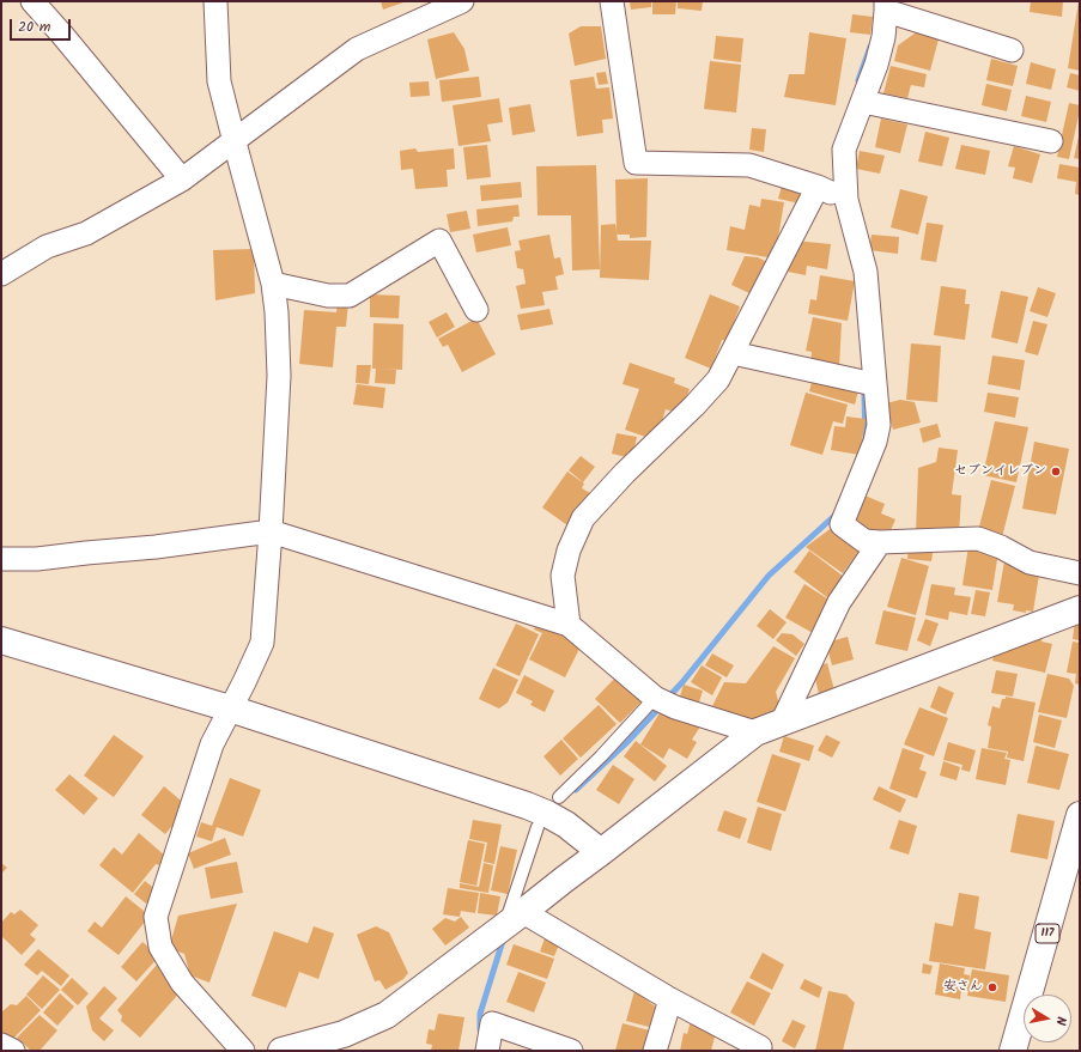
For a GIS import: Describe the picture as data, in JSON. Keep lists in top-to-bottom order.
{
  "streets": {
    "main road": ["117"]
  },
  "places": ["セブンイレブン", "安さん"],
  "scale_bar": "20 m",
  "north": "right"
}
